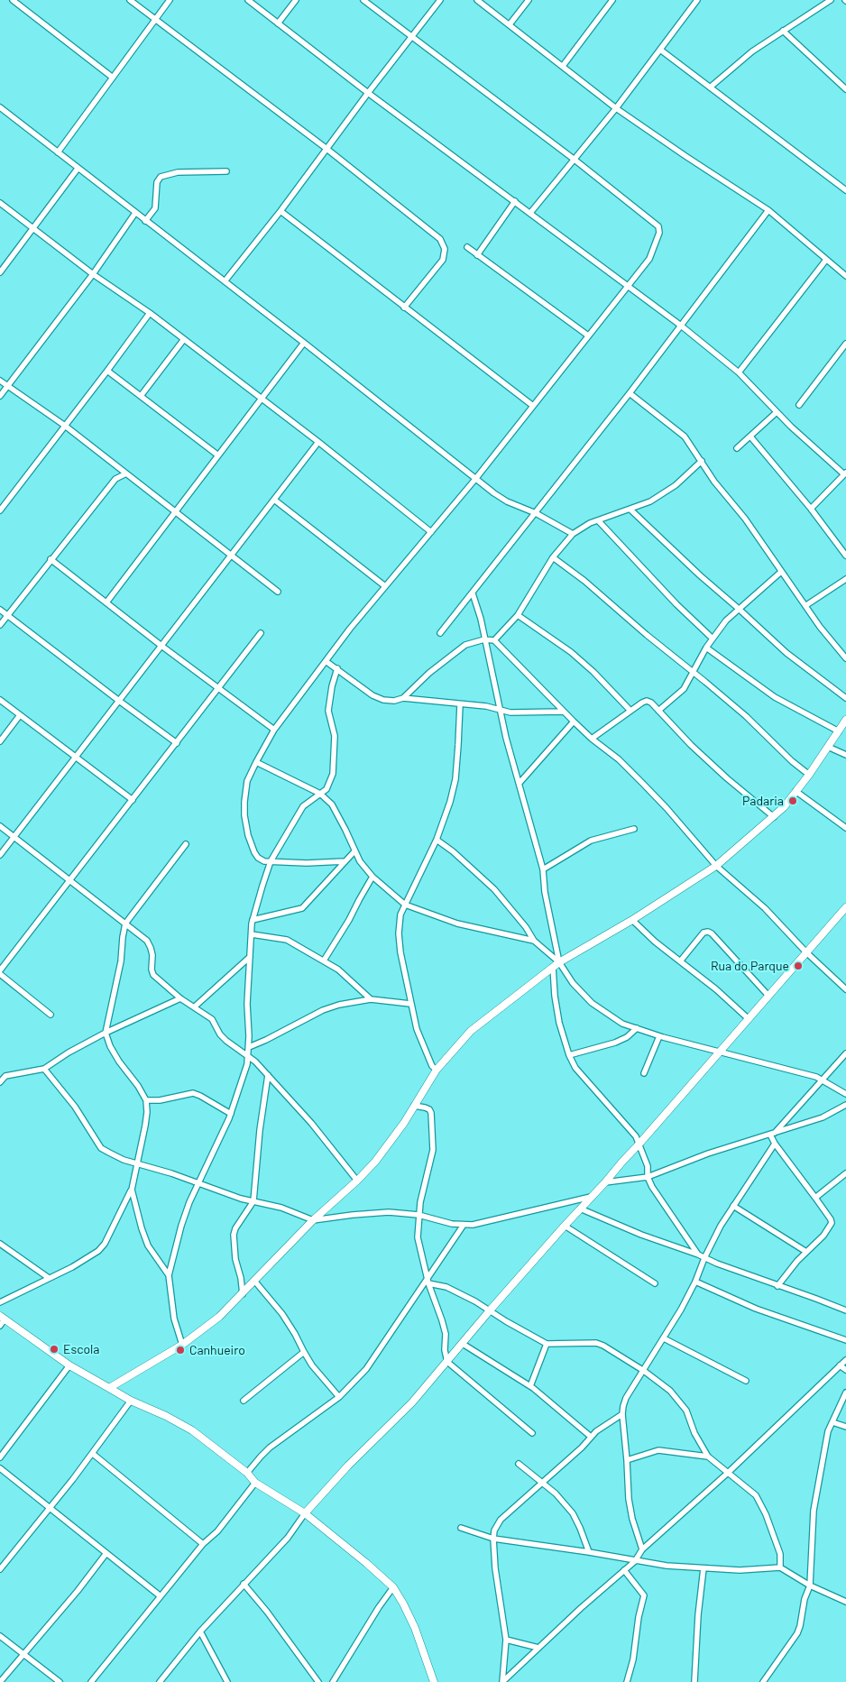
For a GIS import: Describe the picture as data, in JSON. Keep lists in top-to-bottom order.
{
  "places": [
    "Padaria",
    "Rua do Parque",
    "Escola",
    "Canhueiro"
  ]
}
